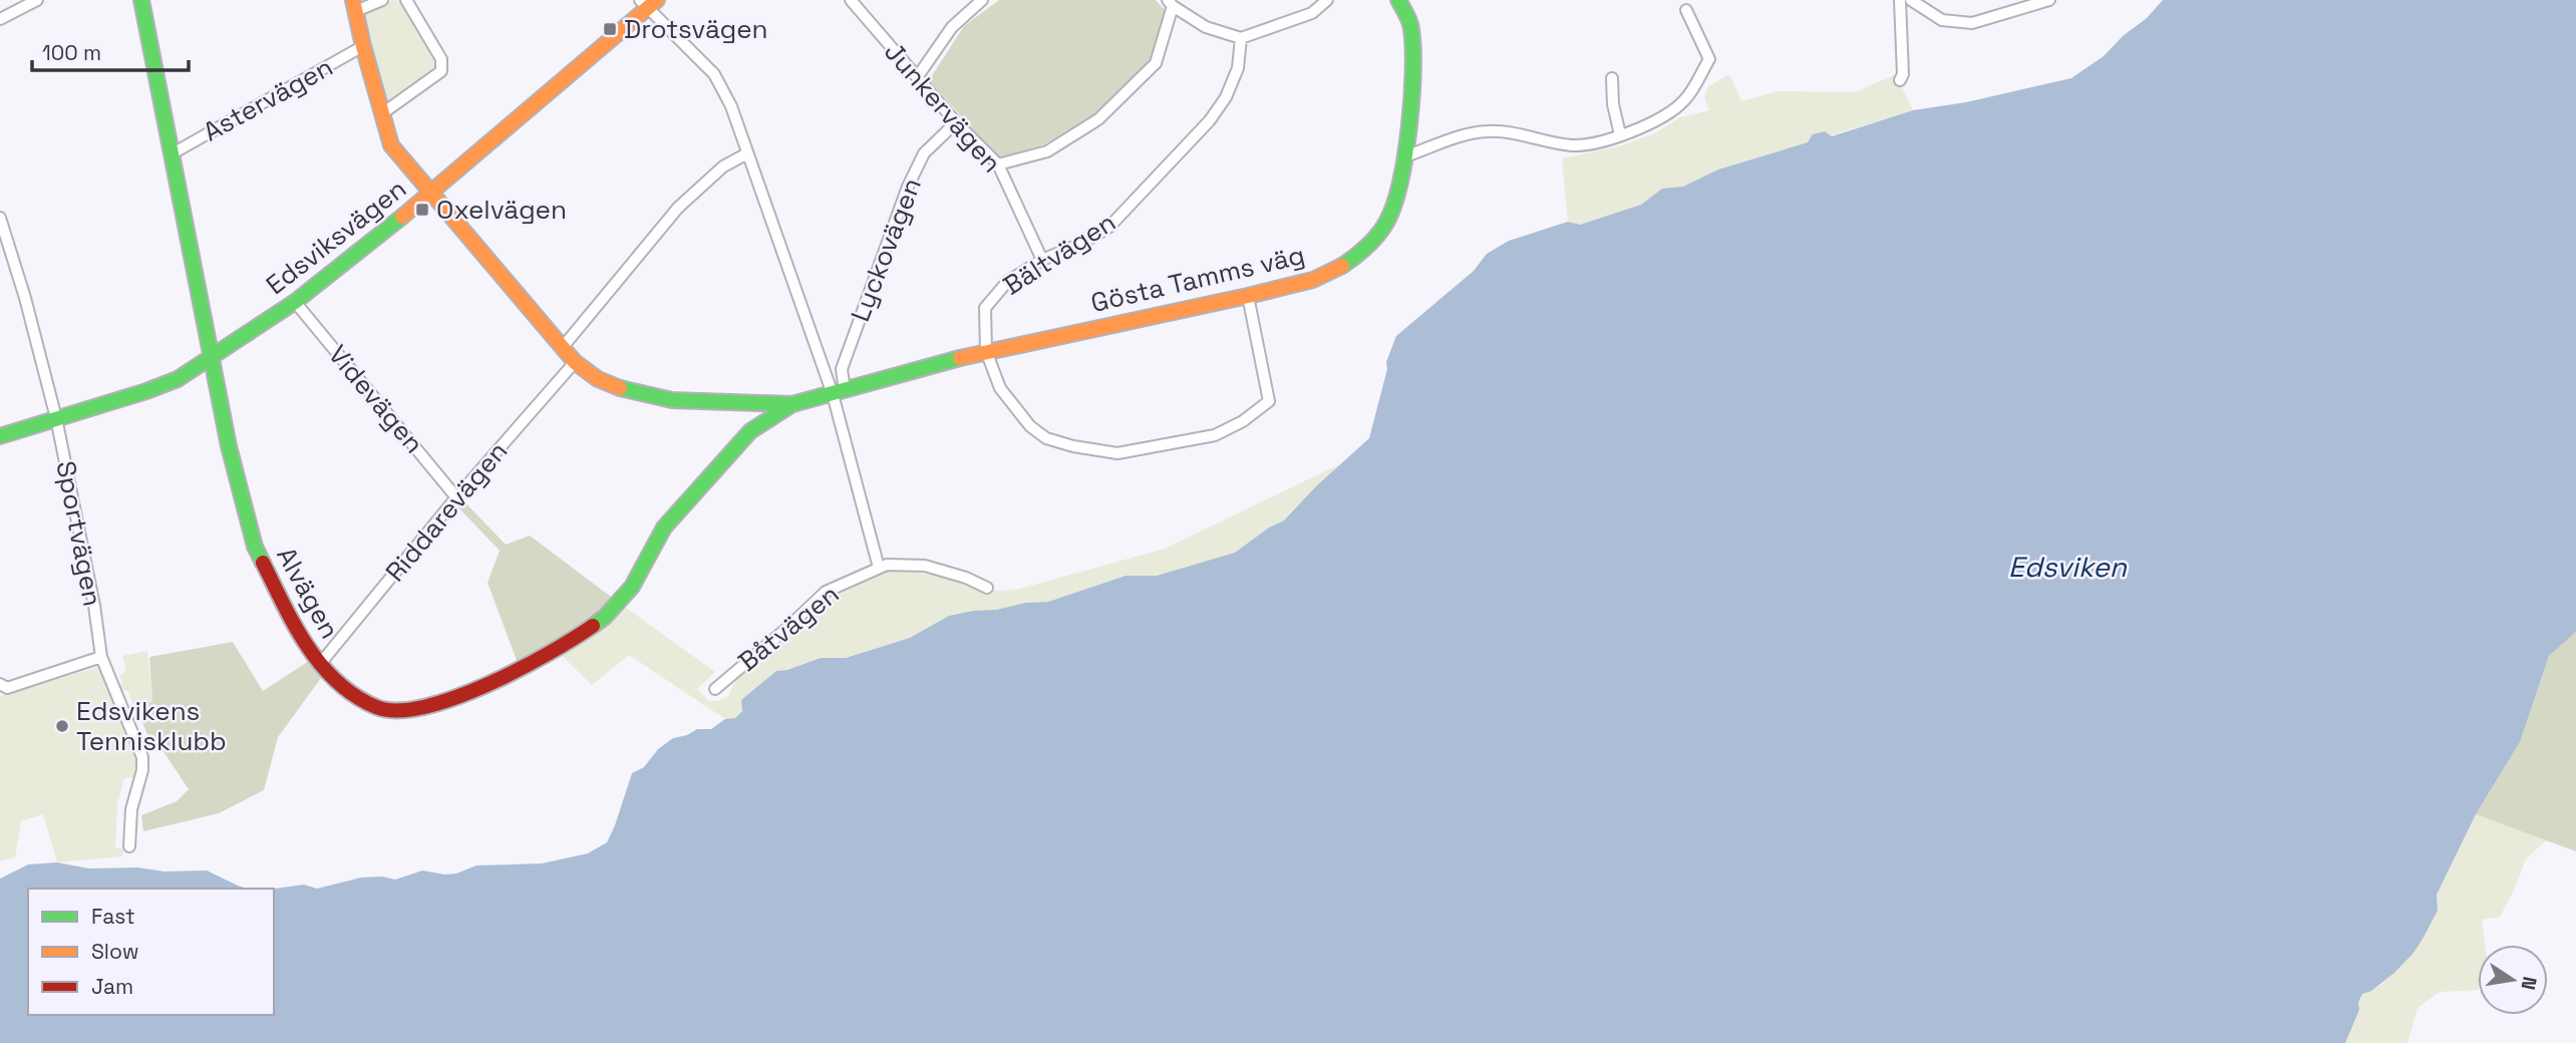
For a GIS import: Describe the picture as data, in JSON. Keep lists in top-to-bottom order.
{
  "streets": {
    "street": [
      "Astervägen",
      "Junkervägen",
      "Edsviksvägen",
      "Lyckovägen",
      "Bältvägen",
      "Gösta Tamms väg",
      "Videvägen",
      "Riddarevägen",
      "Sportvägen",
      "Alvägen",
      "Båtvägen"
    ]
  },
  "crossings": [
    ["Astervägen", "Alvägen"],
    ["Junkervägen", "Lyckovägen"],
    ["Junkervägen", "Bältvägen"],
    ["Edsviksvägen", "Videvägen"],
    ["Edsviksvägen", "Sportvägen"],
    ["Edsviksvägen", "Alvägen"],
    ["Lyckovägen", "Gösta Tamms väg"],
    ["Lyckovägen", "Alvägen"],
    ["Bältvägen", "Gösta Tamms väg"],
    ["Gösta Tamms väg", "Alvägen"],
    ["Videvägen", "Riddarevägen"],
    ["Riddarevägen", "Alvägen"]
  ],
  "water": ["Edsviken"],
  "places": {
    "transit": ["Drotsvägen", "Oxelvägen"],
    "other": ["Edsvikens Tennisklubb"]
  },
  "legend": ["Fast", "Slow", "Jam"],
  "scale_bar": "100 m",
  "north": "right"
}
